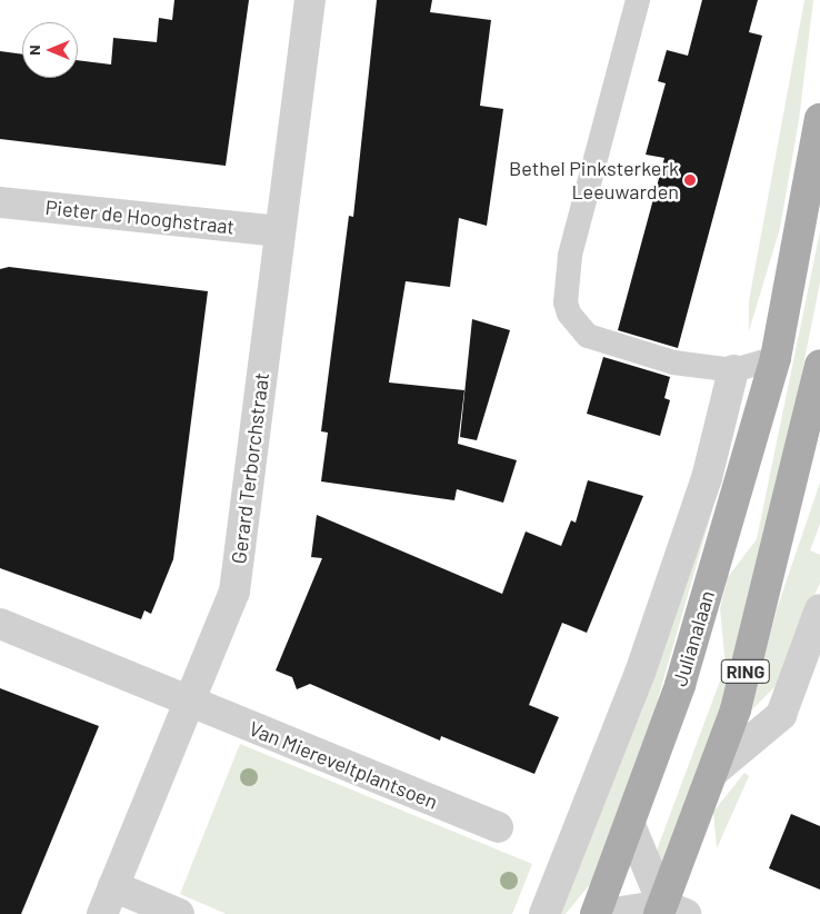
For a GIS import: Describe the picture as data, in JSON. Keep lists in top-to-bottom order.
{
  "streets": {
    "main road": ["Julianalaan", "RING"],
    "street": ["Pieter de Hooghstraat", "Gerard Terborchstraat", "Van Miereveltplantsoen"]
  },
  "crossings": [
    ["Pieter de Hooghstraat", "Gerard Terborchstraat"],
    ["Gerard Terborchstraat", "Van Miereveltplantsoen"]
  ],
  "places": ["Bethel Pinksterkerk Leeuwarden"],
  "north": "left"
}
